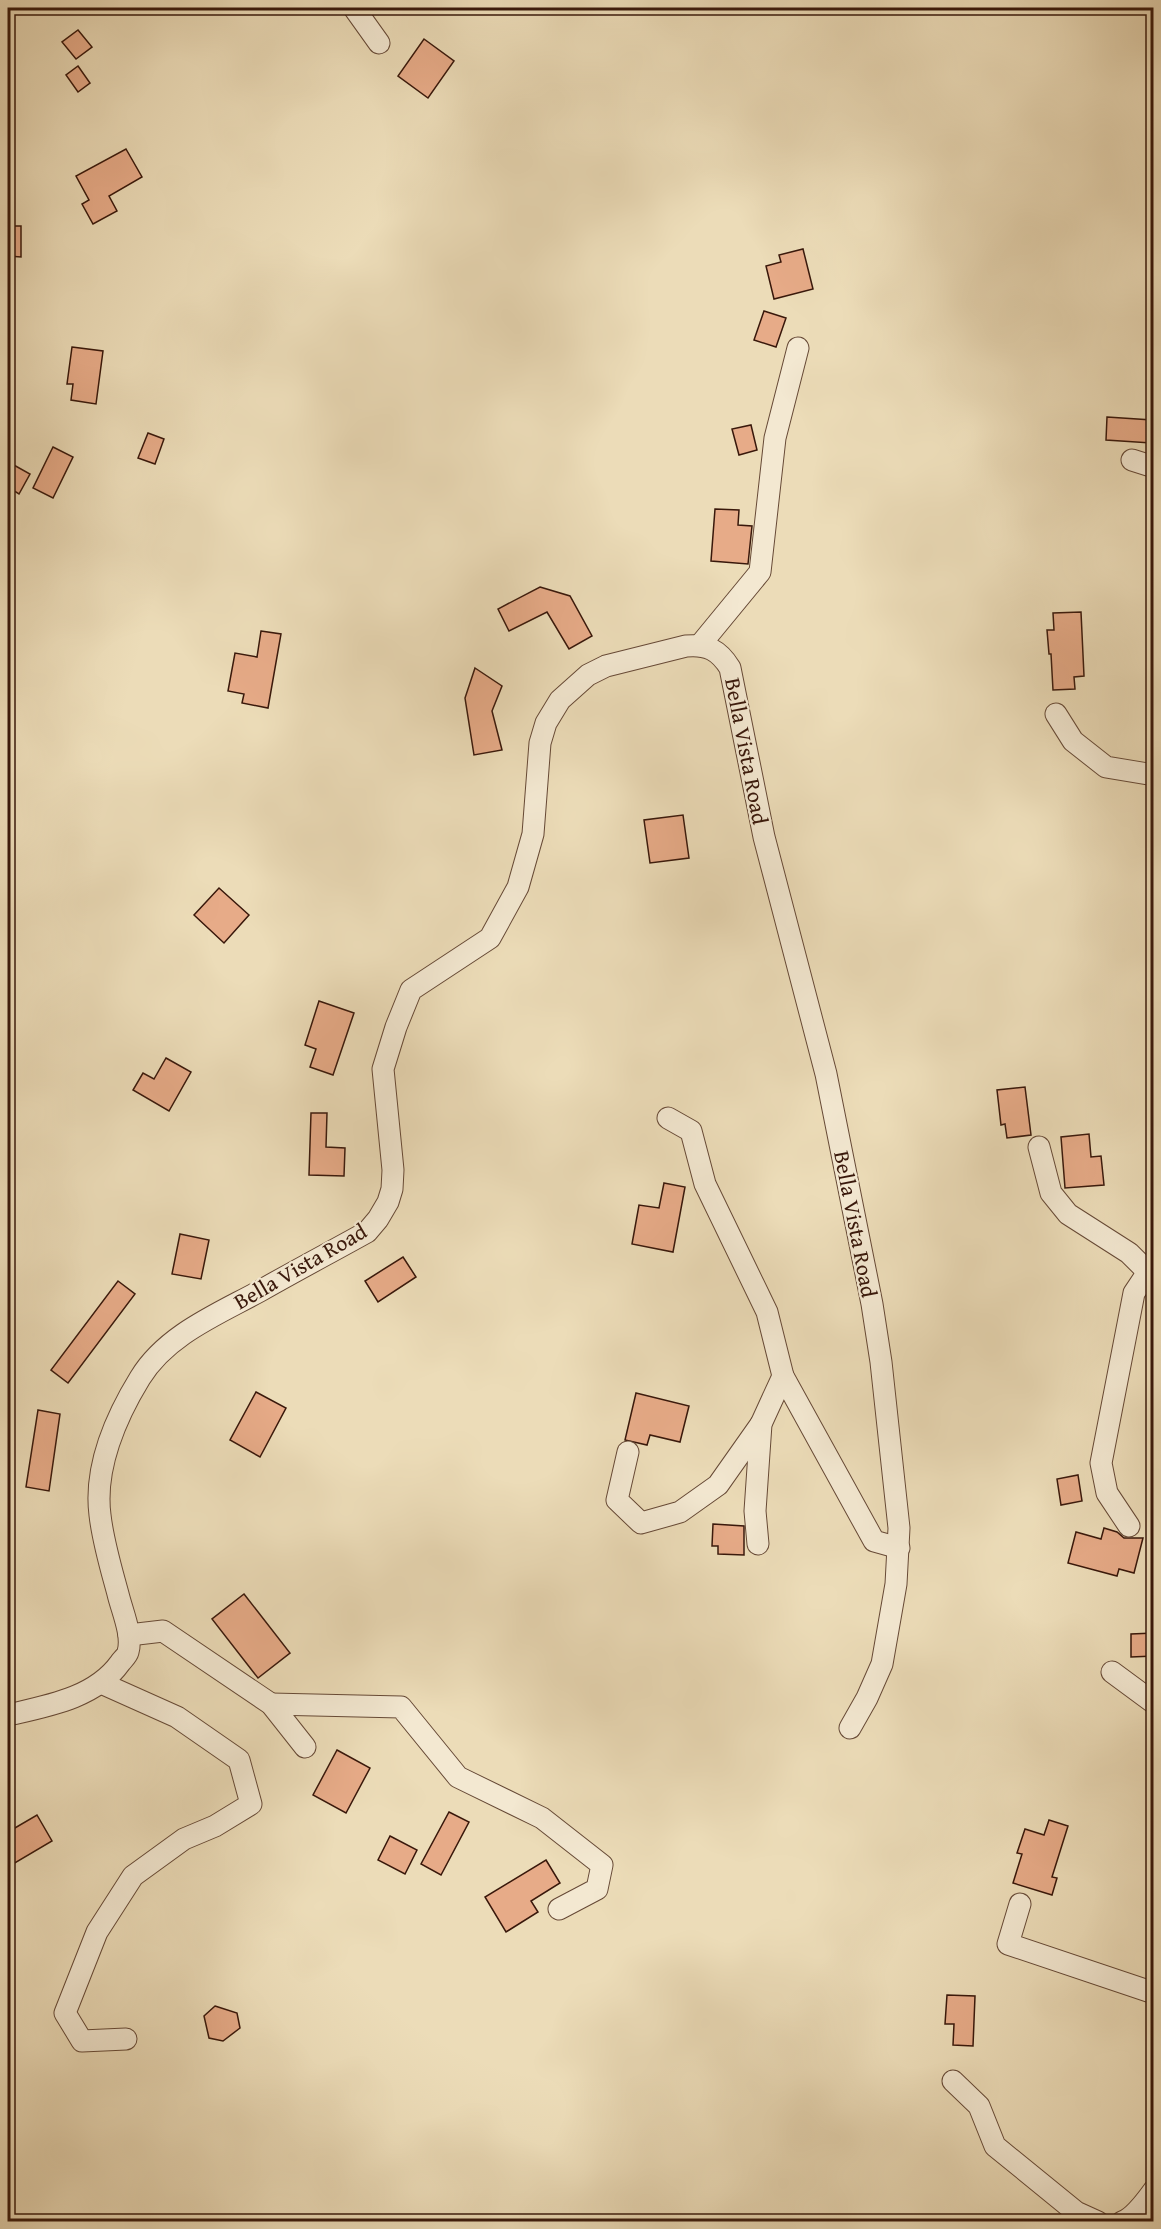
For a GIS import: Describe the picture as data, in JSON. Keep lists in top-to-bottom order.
{
  "streets": {
    "street": ["Bella Vista Road"]
  }
}
